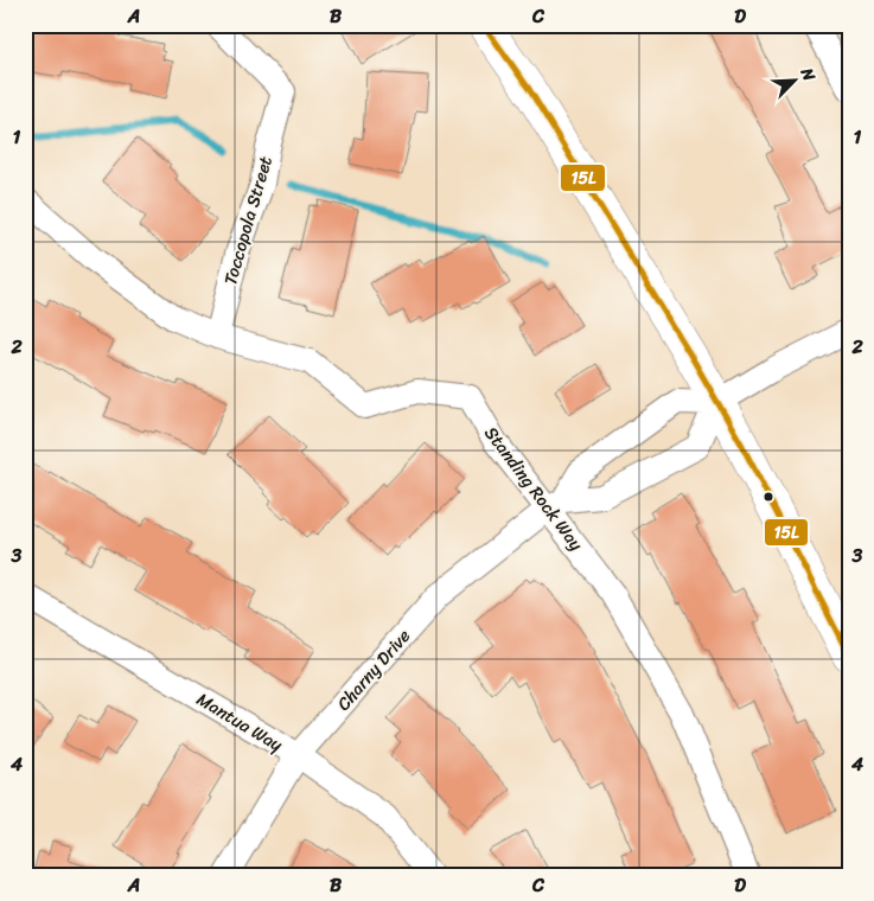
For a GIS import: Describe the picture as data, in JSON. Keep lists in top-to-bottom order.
{
  "streets": {
    "street": [
      "Toccopola Street",
      "Standing Rock Way",
      "Charny Drive",
      "Mantua Way"
    ]
  },
  "crossings": [
    ["Toccopola Street", "Standing Rock Way"],
    ["Standing Rock Way", "Charny Drive"],
    ["Charny Drive", "Mantua Way"]
  ],
  "lines": ["transit line 15L"],
  "north": "top right",
  "grid": {
    "columns": [
      "A",
      "B",
      "C",
      "D"
    ],
    "rows": [
      "1",
      "2",
      "3",
      "4"
    ]
  }
}
